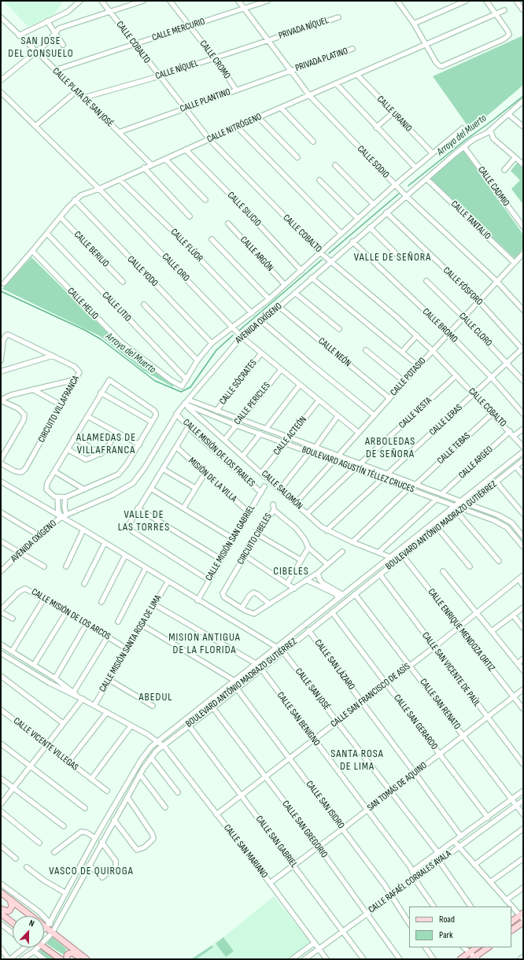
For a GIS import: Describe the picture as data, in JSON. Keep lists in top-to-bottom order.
{
  "streets": {
    "street": [
      "PRIVADA NÍQUEL",
      "CALLE MERCURIO",
      "CALLE COBALTO",
      "CALLE CROMO",
      "PRIVADA PLATINO",
      "CALLE NÍQUEL",
      "CALLE PLATA DE SAN JOSÉ",
      "CALLE PLANTINO",
      "CALLE URANIO",
      "CALLE NITRÓGENO",
      "CALLE SODIO",
      "CALLE CADMIO",
      "CALLE SILICIO",
      "CALLE TANTALIO",
      "CALLE FLÚOR",
      "CALLE BERILIO",
      "CALLE ARGÓN",
      "CALLE ORO",
      "CALLE YODO",
      "CALLE FÓSFORO",
      "CALLE HELIO",
      "CALLE LITIO",
      "AVENIDA OXÍGENO",
      "CALLE BROMO",
      "CALLE CLORO",
      "CALLE NEÓN",
      "CALLE POTASIO",
      "CALLE SÓCRATES",
      "CALLE PERICLES",
      "CIRCUITO VILLAFRANCA",
      "CALLE VESTA",
      "CALLE LERAS",
      "CALLE ACTEÓN",
      "CALLE TEBAS",
      "CALLE MISIÓN DE LOS FRAILES",
      "CALLE ARGEO",
      "BOULEVARD AGUSTÍN TÉLLEZ CRUCES",
      "MISIÓN DE LA VILLA",
      "CALLE SALOMÓN",
      "BOULEVARD ANTÔNIO MADRAZO GUTIÉRREZ",
      "CIRCUITO CIBELES",
      "CALLE MISIÓN SAN GABRIEL",
      "CALLE MISIÓN DE LOS ARCOS",
      "CALLE ENRIQUE MENDOZA ORTIZ",
      "CALLE MISIÓN SANTA ROSA DE LIMA",
      "CALLE SAN LÁZARO",
      "CALLE SAN VICENTE DE PAÚL",
      "CALLE SAN JOSÉ",
      "CALLE SAN FRANCISCO DE ASÍS",
      "CALLE SAN RENATO",
      "CALLE SAN BENIGNO",
      "CALLE SAN GERARDO",
      "CALLE VICENTE VILLEGAS",
      "SAN TOMÁS DE AQUINO",
      "CALLE SAN ISIDRO",
      "CALLE SAN GREGORIO",
      "CALLE SAN GABRIEL",
      "CALLE SAN MARIANO",
      "CALLE RAFAÉL CORRALES AYALA"
    ]
  },
  "crossings": [
    ["PRIVADA NÍQUEL", "CALLE NÍQUEL"],
    ["PRIVADA NÍQUEL", "CALLE SODIO"],
    ["CALLE MERCURIO", "CALLE COBALTO"],
    ["CALLE MERCURIO", "CALLE CROMO"],
    ["CALLE MERCURIO", "CALLE PLATA DE SAN JOSÉ"],
    ["CALLE MERCURIO", "CALLE SODIO"],
    ["CALLE COBALTO", "CALLE NÍQUEL"],
    ["CALLE COBALTO", "CALLE PLANTINO"],
    ["CALLE COBALTO", "CALLE NITRÓGENO"],
    ["CALLE COBALTO", "AVENIDA OXÍGENO"],
    ["CALLE COBALTO", "CALLE POTASIO"],
    ["CALLE COBALTO", "CALLE VESTA"],
    ["CALLE COBALTO", "CALLE LERAS"],
    ["CALLE COBALTO", "CALLE TEBAS"],
    ["CALLE COBALTO", "CALLE ARGEO"],
    ["CALLE CROMO", "CALLE NÍQUEL"],
    ["CALLE CROMO", "CALLE PLANTINO"],
    ["PRIVADA PLATINO", "CALLE PLANTINO"],
    ["PRIVADA PLATINO", "CALLE SODIO"],
    ["CALLE NÍQUEL", "CALLE PLATA DE SAN JOSÉ"],
    ["CALLE NÍQUEL", "CALLE SODIO"],
    ["CALLE PLATA DE SAN JOSÉ", "CALLE PLANTINO"],
    ["CALLE PLATA DE SAN JOSÉ", "CALLE NITRÓGENO"],
    ["CALLE PLANTINO", "CALLE SODIO"],
    ["CALLE URANIO", "CALLE NITRÓGENO"],
    ["CALLE URANIO", "AVENIDA OXÍGENO"],
    ["CALLE NITRÓGENO", "CALLE SODIO"],
    ["CALLE NITRÓGENO", "CALLE SILICIO"],
    ["CALLE NITRÓGENO", "CALLE FLÚOR"],
    ["CALLE NITRÓGENO", "CALLE BERILIO"],
    ["CALLE NITRÓGENO", "CALLE ORO"],
    ["CALLE NITRÓGENO", "CALLE YODO"],
    ["CALLE NITRÓGENO", "CALLE HELIO"],
    ["CALLE NITRÓGENO", "CALLE LITIO"],
    ["CALLE SODIO", "AVENIDA OXÍGENO"],
    ["CALLE SODIO", "CALLE POTASIO"],
    ["CALLE CADMIO", "AVENIDA OXÍGENO"],
    ["CALLE SILICIO", "AVENIDA OXÍGENO"],
    ["CALLE TANTALIO", "AVENIDA OXÍGENO"],
    ["CALLE TANTALIO", "CALLE POTASIO"],
    ["CALLE FLÚOR", "AVENIDA OXÍGENO"],
    ["CALLE ARGÓN", "AVENIDA OXÍGENO"],
    ["CALLE ORO", "AVENIDA OXÍGENO"],
    ["CALLE ORO", "CALLE POTASIO"],
    ["CALLE ORO", "CALLE SÓCRATES"],
    ["CALLE ORO", "CALLE PERICLES"],
    ["CALLE ORO", "CALLE ACTEÓN"],
    ["CALLE YODO", "AVENIDA OXÍGENO"],
    ["CALLE FÓSFORO", "AVENIDA OXÍGENO"],
    ["CALLE FÓSFORO", "CALLE POTASIO"],
    ["CALLE FÓSFORO", "CALLE LERAS"],
    ["CALLE HELIO", "AVENIDA OXÍGENO"],
    ["CALLE LITIO", "AVENIDA OXÍGENO"],
    ["AVENIDA OXÍGENO", "CALLE BROMO"],
    ["AVENIDA OXÍGENO", "CALLE NEÓN"],
    ["AVENIDA OXÍGENO", "CALLE MISIÓN DE LOS FRAILES"],
    ["AVENIDA OXÍGENO", "BOULEVARD AGUSTÍN TÉLLEZ CRUCES"],
    ["AVENIDA OXÍGENO", "CALLE SALOMÓN"],
    ["AVENIDA OXÍGENO", "CALLE SAN JOSÉ"],
    ["CALLE BROMO", "CALLE POTASIO"],
    ["CALLE BROMO", "CALLE LERAS"],
    ["CALLE CLORO", "CALLE POTASIO"],
    ["CALLE CLORO", "CALLE LERAS"],
    ["CALLE NEÓN", "CALLE POTASIO"],
    ["CALLE POTASIO", "BOULEVARD AGUSTÍN TÉLLEZ CRUCES"],
    ["CALLE POTASIO", "CALLE SALOMÓN"],
    ["CALLE SÓCRATES", "BOULEVARD AGUSTÍN TÉLLEZ CRUCES"],
    ["CALLE PERICLES", "BOULEVARD AGUSTÍN TÉLLEZ CRUCES"],
    ["CALLE PERICLES", "CALLE SALOMÓN"],
    ["CALLE VESTA", "BOULEVARD AGUSTÍN TÉLLEZ CRUCES"],
    ["CALLE LERAS", "BOULEVARD AGUSTÍN TÉLLEZ CRUCES"],
    ["CALLE LERAS", "CALLE SALOMÓN"],
    ["CALLE ACTEÓN", "BOULEVARD AGUSTÍN TÉLLEZ CRUCES"],
    ["CALLE ACTEÓN", "CALLE SALOMÓN"],
    ["CALLE TEBAS", "BOULEVARD AGUSTÍN TÉLLEZ CRUCES"],
    ["CALLE MISIÓN DE LOS FRAILES", "CALLE MISIÓN SAN GABRIEL"],
    ["CALLE ARGEO", "BOULEVARD AGUSTÍN TÉLLEZ CRUCES"],
    ["BOULEVARD AGUSTÍN TÉLLEZ CRUCES", "CALLE SALOMÓN"],
    ["BOULEVARD AGUSTÍN TÉLLEZ CRUCES", "BOULEVARD ANTÔNIO MADRAZO GUTIÉRREZ"],
    ["MISIÓN DE LA VILLA", "CALLE MISIÓN SAN GABRIEL"],
    ["CALLE SALOMÓN", "BOULEVARD ANTÔNIO MADRAZO GUTIÉRREZ"],
    ["BOULEVARD ANTÔNIO MADRAZO GUTIÉRREZ", "CALLE ENRIQUE MENDOZA ORTIZ"],
    ["BOULEVARD ANTÔNIO MADRAZO GUTIÉRREZ", "CALLE SAN LÁZARO"],
    ["BOULEVARD ANTÔNIO MADRAZO GUTIÉRREZ", "CALLE SAN VICENTE DE PAÚL"],
    ["BOULEVARD ANTÔNIO MADRAZO GUTIÉRREZ", "CALLE SAN JOSÉ"],
    ["BOULEVARD ANTÔNIO MADRAZO GUTIÉRREZ", "CALLE SAN RENATO"],
    ["BOULEVARD ANTÔNIO MADRAZO GUTIÉRREZ", "CALLE SAN BENIGNO"],
    ["BOULEVARD ANTÔNIO MADRAZO GUTIÉRREZ", "CALLE SAN GERARDO"],
    ["BOULEVARD ANTÔNIO MADRAZO GUTIÉRREZ", "CALLE SAN ISIDRO"],
    ["BOULEVARD ANTÔNIO MADRAZO GUTIÉRREZ", "CALLE SAN GREGORIO"],
    ["BOULEVARD ANTÔNIO MADRAZO GUTIÉRREZ", "CALLE SAN GABRIEL"],
    ["BOULEVARD ANTÔNIO MADRAZO GUTIÉRREZ", "CALLE SAN MARIANO"],
    ["CALLE MISIÓN SAN GABRIEL", "CALLE SAN JOSÉ"],
    ["CALLE MISIÓN DE LOS ARCOS", "CALLE MISIÓN SANTA ROSA DE LIMA"],
    ["CALLE ENRIQUE MENDOZA ORTIZ", "CALLE SAN FRANCISCO DE ASÍS"],
    ["CALLE ENRIQUE MENDOZA ORTIZ", "SAN TOMÁS DE AQUINO"],
    ["CALLE MISIÓN SANTA ROSA DE LIMA", "CALLE SAN JOSÉ"],
    ["CALLE MISIÓN SANTA ROSA DE LIMA", "CALLE SAN MARIANO"],
    ["CALLE SAN LÁZARO", "CALLE SAN FRANCISCO DE ASÍS"],
    ["CALLE SAN LÁZARO", "SAN TOMÁS DE AQUINO"],
    ["CALLE SAN LÁZARO", "CALLE RAFAÉL CORRALES AYALA"],
    ["CALLE SAN VICENTE DE PAÚL", "CALLE SAN FRANCISCO DE ASÍS"],
    ["CALLE SAN VICENTE DE PAÚL", "SAN TOMÁS DE AQUINO"],
    ["CALLE SAN JOSÉ", "CALLE SAN FRANCISCO DE ASÍS"],
    ["CALLE SAN JOSÉ", "SAN TOMÁS DE AQUINO"],
    ["CALLE SAN JOSÉ", "CALLE RAFAÉL CORRALES AYALA"],
    ["CALLE SAN FRANCISCO DE ASÍS", "CALLE SAN RENATO"],
    ["CALLE SAN FRANCISCO DE ASÍS", "CALLE SAN BENIGNO"],
    ["CALLE SAN FRANCISCO DE ASÍS", "CALLE SAN GERARDO"],
    ["CALLE SAN FRANCISCO DE ASÍS", "CALLE SAN ISIDRO"],
    ["CALLE SAN FRANCISCO DE ASÍS", "CALLE SAN GREGORIO"],
    ["CALLE SAN FRANCISCO DE ASÍS", "CALLE SAN GABRIEL"],
    ["CALLE SAN FRANCISCO DE ASÍS", "CALLE SAN MARIANO"],
    ["CALLE SAN RENATO", "SAN TOMÁS DE AQUINO"],
    ["CALLE SAN RENATO", "CALLE RAFAÉL CORRALES AYALA"],
    ["CALLE SAN BENIGNO", "SAN TOMÁS DE AQUINO"],
    ["CALLE SAN BENIGNO", "CALLE RAFAÉL CORRALES AYALA"],
    ["CALLE SAN GERARDO", "SAN TOMÁS DE AQUINO"],
    ["CALLE SAN GERARDO", "CALLE RAFAÉL CORRALES AYALA"],
    ["SAN TOMÁS DE AQUINO", "CALLE SAN ISIDRO"],
    ["SAN TOMÁS DE AQUINO", "CALLE SAN GREGORIO"],
    ["SAN TOMÁS DE AQUINO", "CALLE SAN GABRIEL"],
    ["SAN TOMÁS DE AQUINO", "CALLE SAN MARIANO"],
    ["CALLE SAN ISIDRO", "CALLE RAFAÉL CORRALES AYALA"],
    ["CALLE SAN GREGORIO", "CALLE RAFAÉL CORRALES AYALA"],
    ["CALLE SAN GABRIEL", "CALLE RAFAÉL CORRALES AYALA"],
    ["CALLE SAN MARIANO", "CALLE RAFAÉL CORRALES AYALA"]
  ],
  "districts": [
    "SAN JOSE DEL CONSUELO",
    "VALLE DE SEÑORA",
    "ALAMEDAS DE VILLAFRANCA",
    "ARBOLEDAS DE SEÑORA",
    "VALLE DE LAS TORRES",
    "CIBELES",
    "MISION ANTIGUA DE LA FLORIDA",
    "ABEDUL",
    "SANTA ROSA DE LIMA",
    "VASCO DE QUIROGA"
  ],
  "water": ["Arroyo del Muerto"],
  "legend": ["Road", "Park"],
  "north": "top"
}
